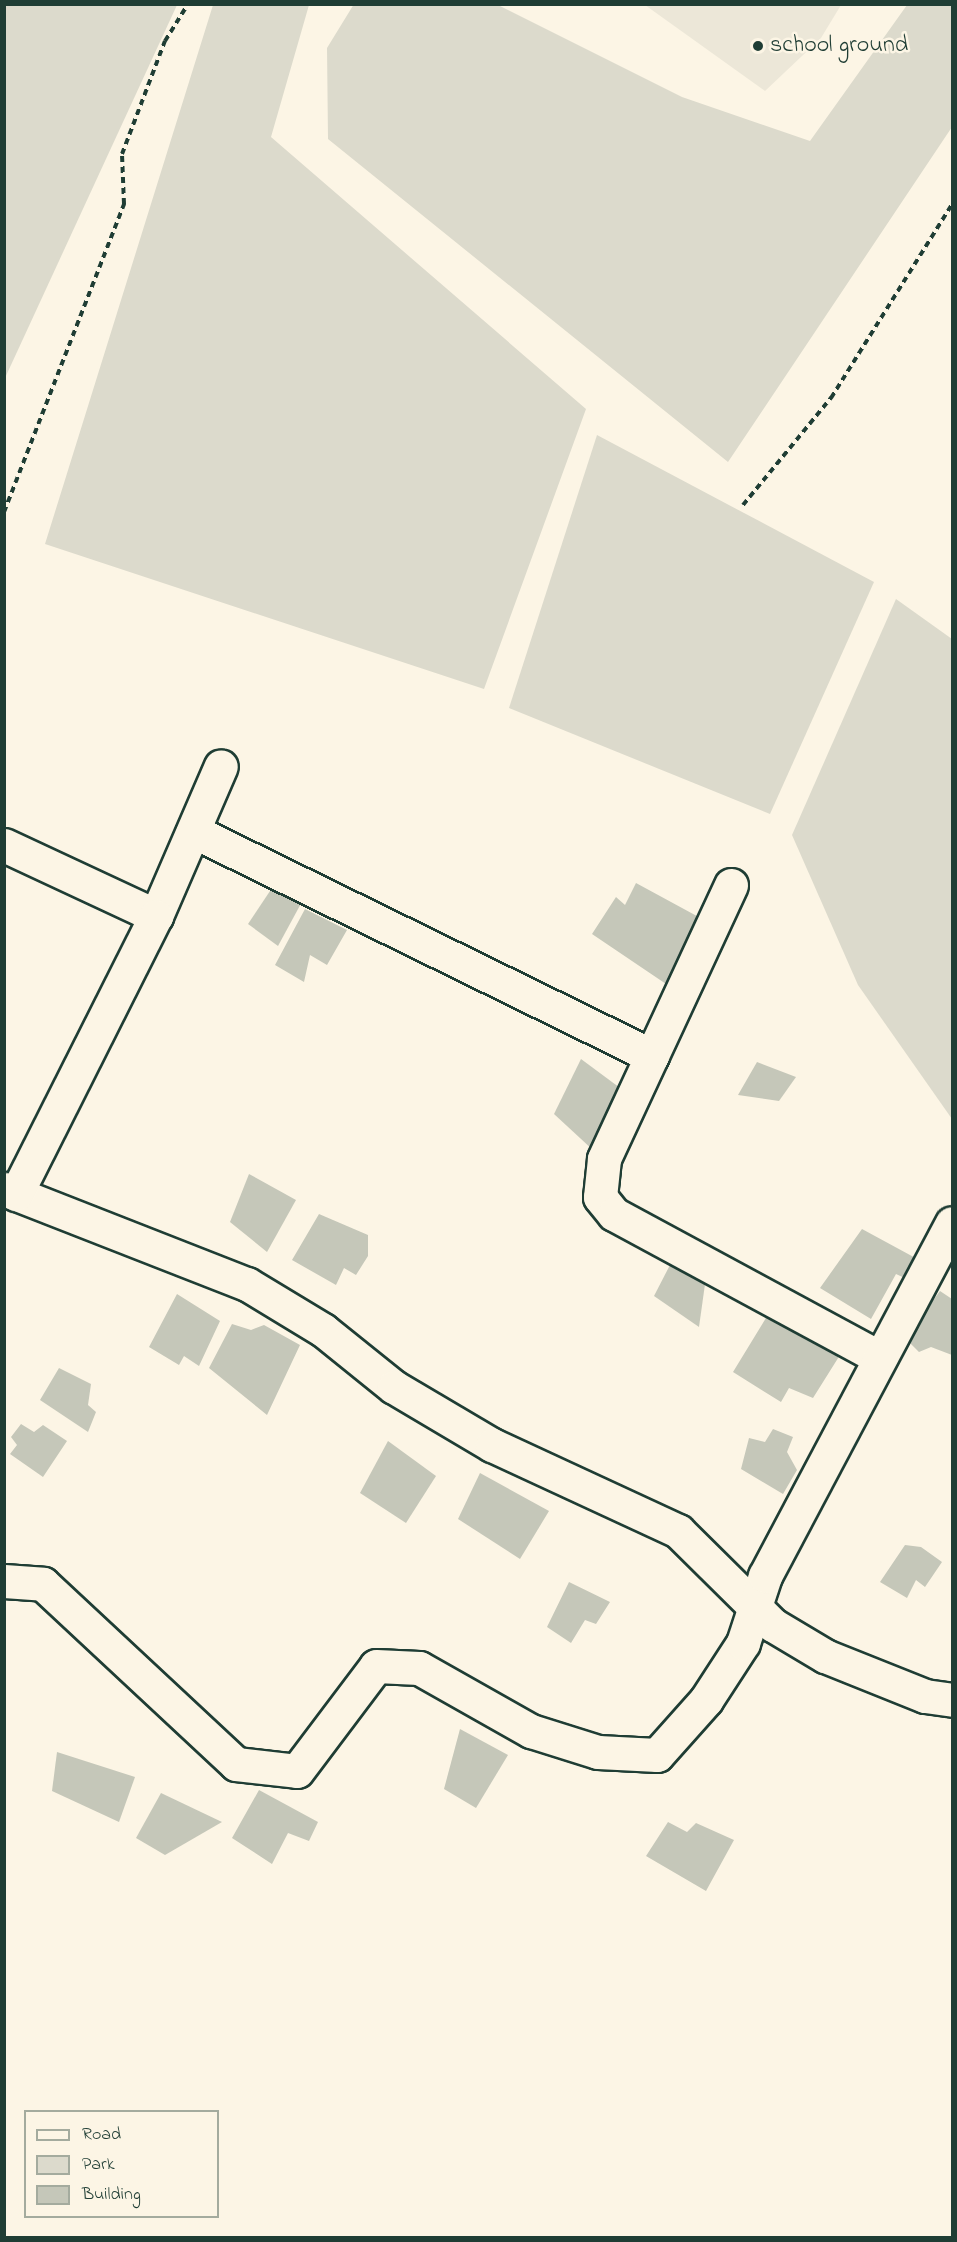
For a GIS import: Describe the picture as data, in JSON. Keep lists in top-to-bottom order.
{
  "places": ["school ground"],
  "legend": ["Road", "Park", "Building"]
}
